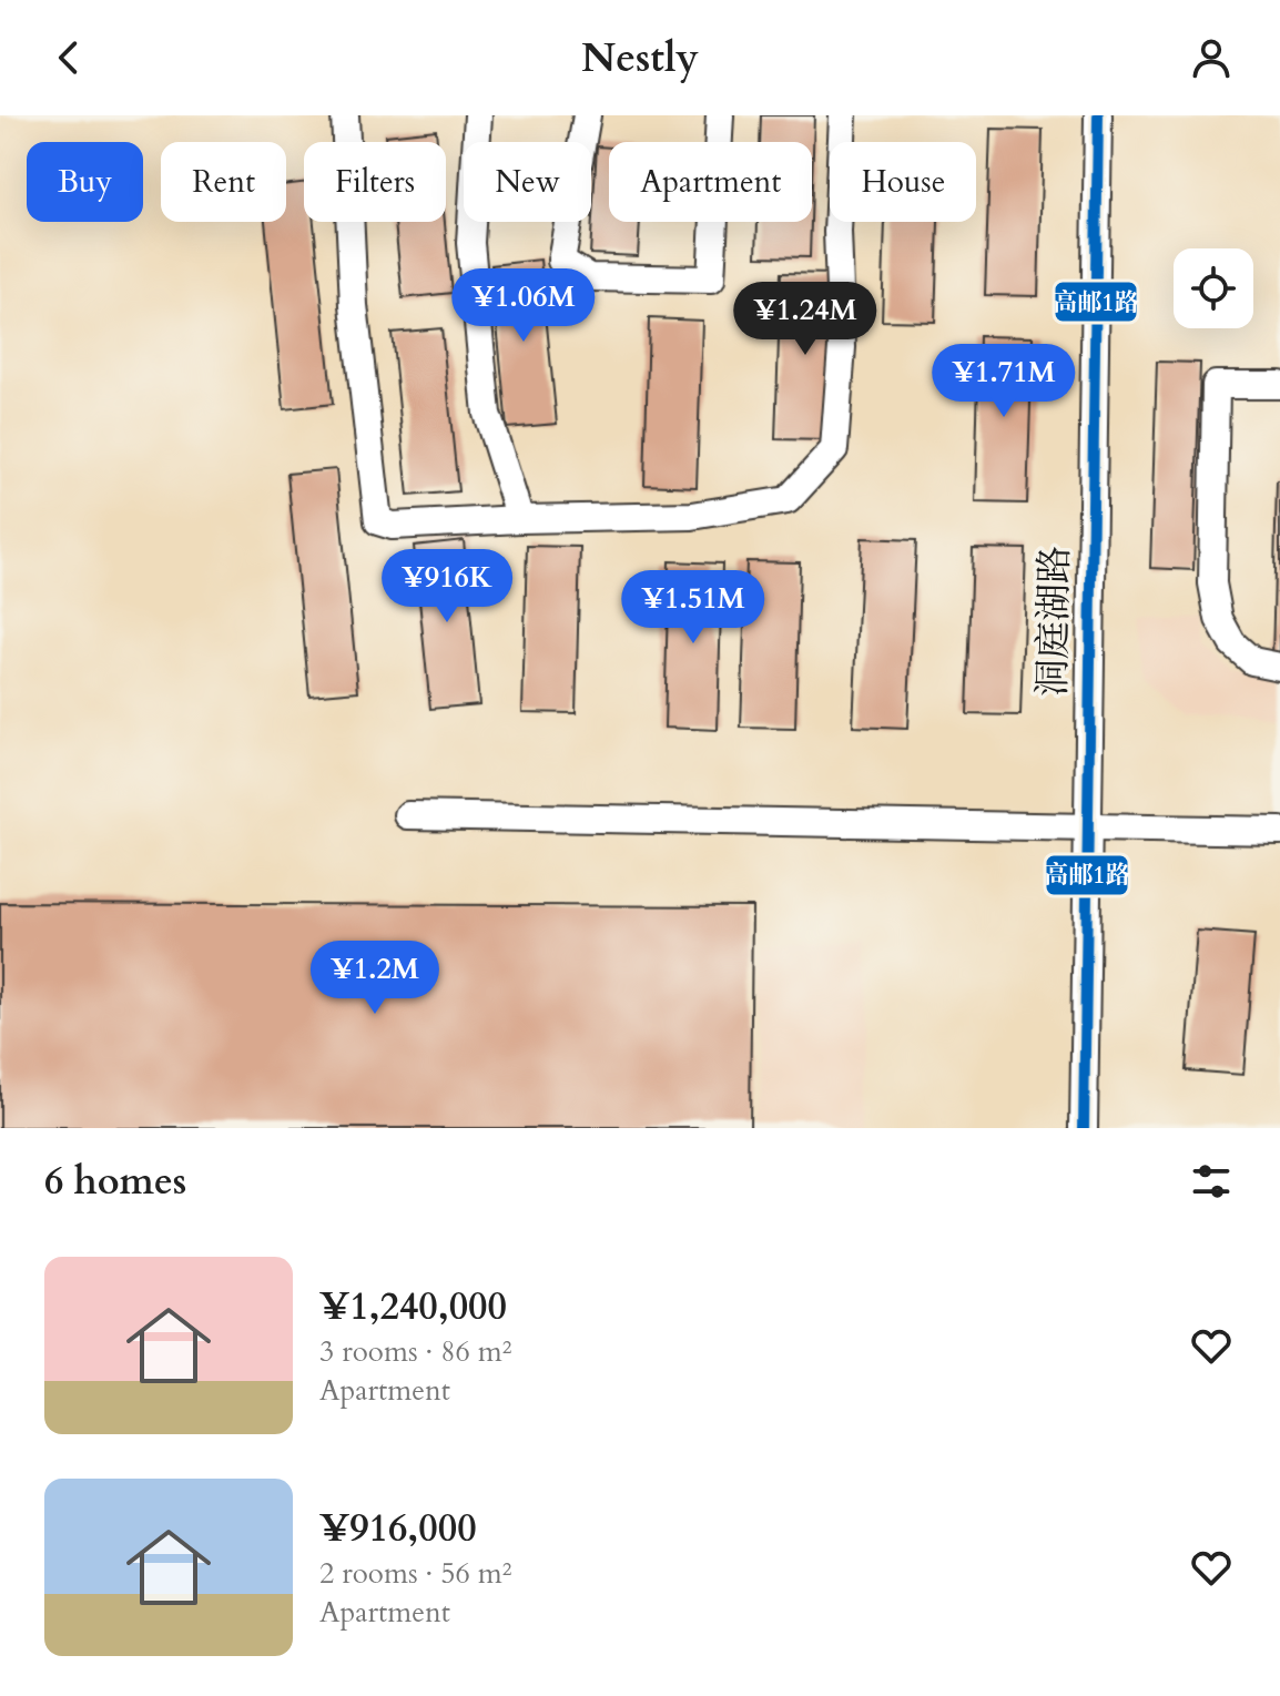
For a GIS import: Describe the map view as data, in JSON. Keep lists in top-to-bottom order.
{
  "streets": {
    "street": ["洞庭湖路"]
  },
  "lines": ["transit line 高邮1路"],
  "page": {
    "header": "Nestly",
    "chip": [
      "Buy",
      "Rent",
      "Filters",
      "New",
      "Apartment",
      "House"
    ],
    "price": [
      "¥1.06M",
      "¥1.24M",
      "¥1.71M",
      "¥916K",
      "¥1.51M",
      "¥1.2M"
    ],
    "heading": "6 homes",
    "list": [
      {
        "name": "¥1,240,000",
        "note": "3 rooms · 86 m² · Apartment"
      },
      {
        "name": "¥916,000",
        "note": "2 rooms · 56 m² · Apartment"
      }
    ]
  }
}
